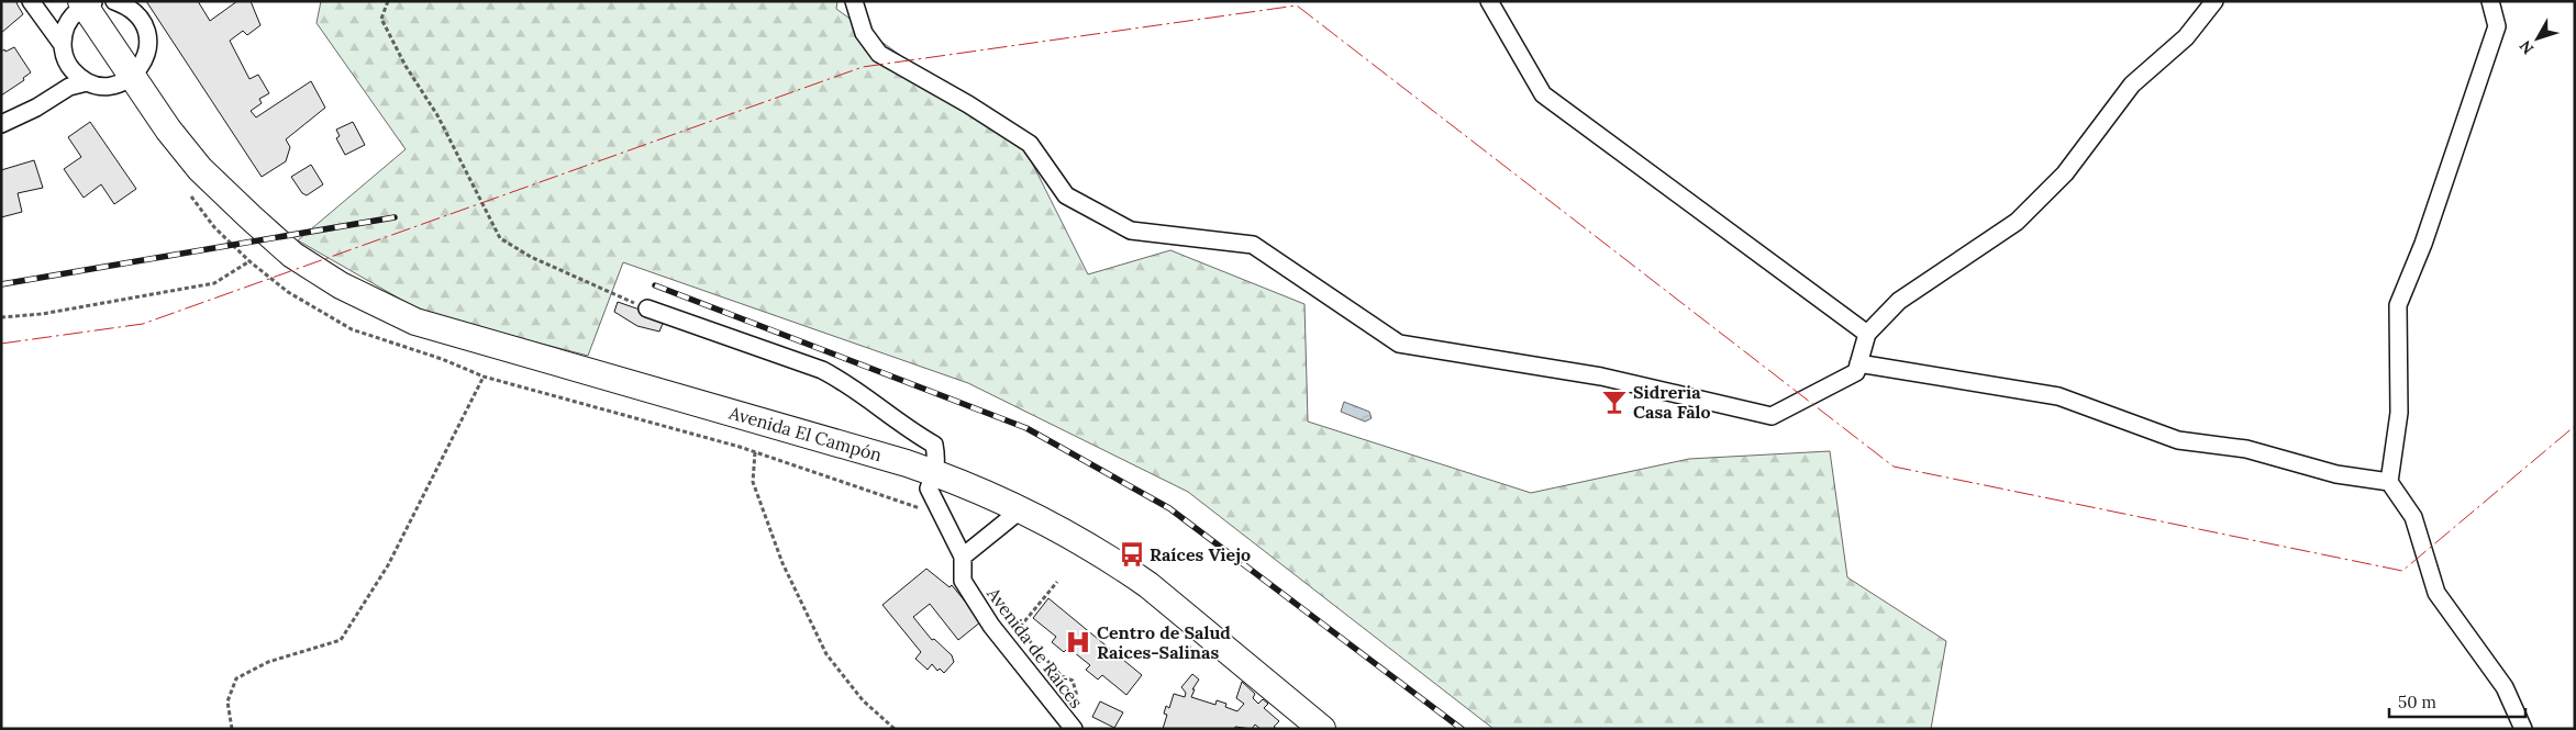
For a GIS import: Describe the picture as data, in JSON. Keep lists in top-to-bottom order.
{
  "streets": {
    "main road": ["Avenida El Campón"],
    "street": ["Avenida de Raíces"]
  },
  "crossings": [
    ["Avenida El Campón", "Avenida de Raíces"]
  ],
  "places": {
    "bar": ["Sidreria Casa Falo"],
    "bus stop": ["Raíces Viejo"],
    "hospital": ["Centro de Salud Raices-Salinas"]
  },
  "scale_bar": "50 m",
  "north": "bottom left"
}
